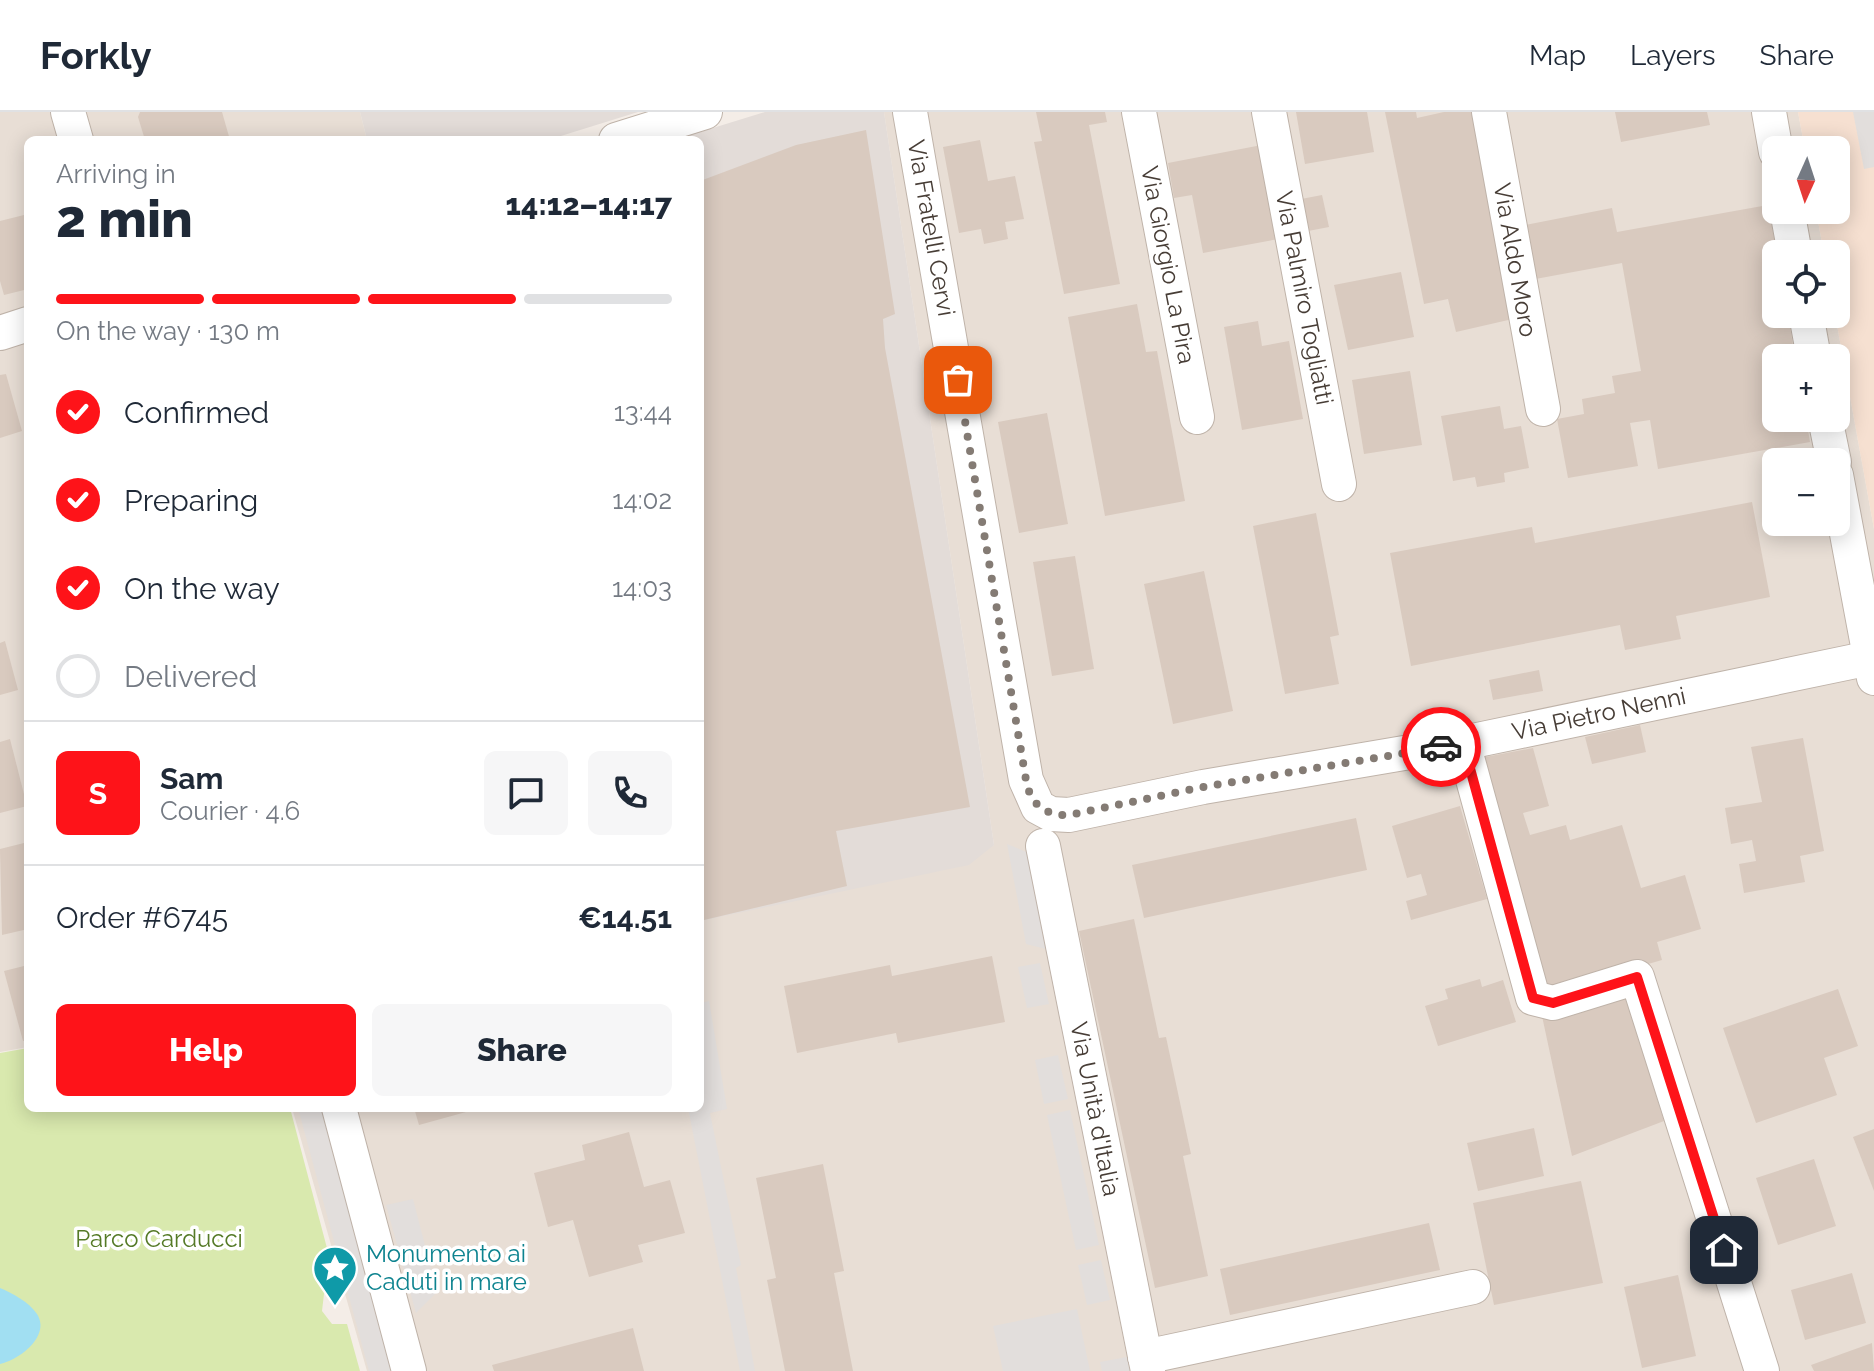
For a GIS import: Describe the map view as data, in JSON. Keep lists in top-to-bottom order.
{
  "streets": {
    "street": [
      "Via Fratelli Cervi",
      "Via Aldo Moro",
      "Via Giorgio La Pira",
      "Via Palmiro Togliatti",
      "Via Pietro Nenni",
      "Via Unità d'Italia"
    ]
  },
  "crossings": [
    ["Via Fratelli Cervi", "Via Pietro Nenni"]
  ],
  "parks": ["Parco Carducci"],
  "places": {
    "place": ["Monumento ai Caduti in mare"]
  },
  "north": "bottom",
  "page": {
    "header": "Forkly",
    "nav": ["Map", "Layers", "Share"],
    "map_buttons": ["+", "−"],
    "heading": ["2 min", "Arriving in", "14:12–14:17"],
    "panel": [
      "Sam",
      "Courier · 4.6",
      "Order #6745",
      "€14.51"
    ],
    "bar": "On the way · 130 m",
    "list": [
      ["Confirmed", "13:44"],
      ["Preparing", "14:02"],
      ["On the way", "14:03"],
      "Delivered"
    ],
    "round": "S",
    "buttons": ["Help", "Share"]
  }
}
